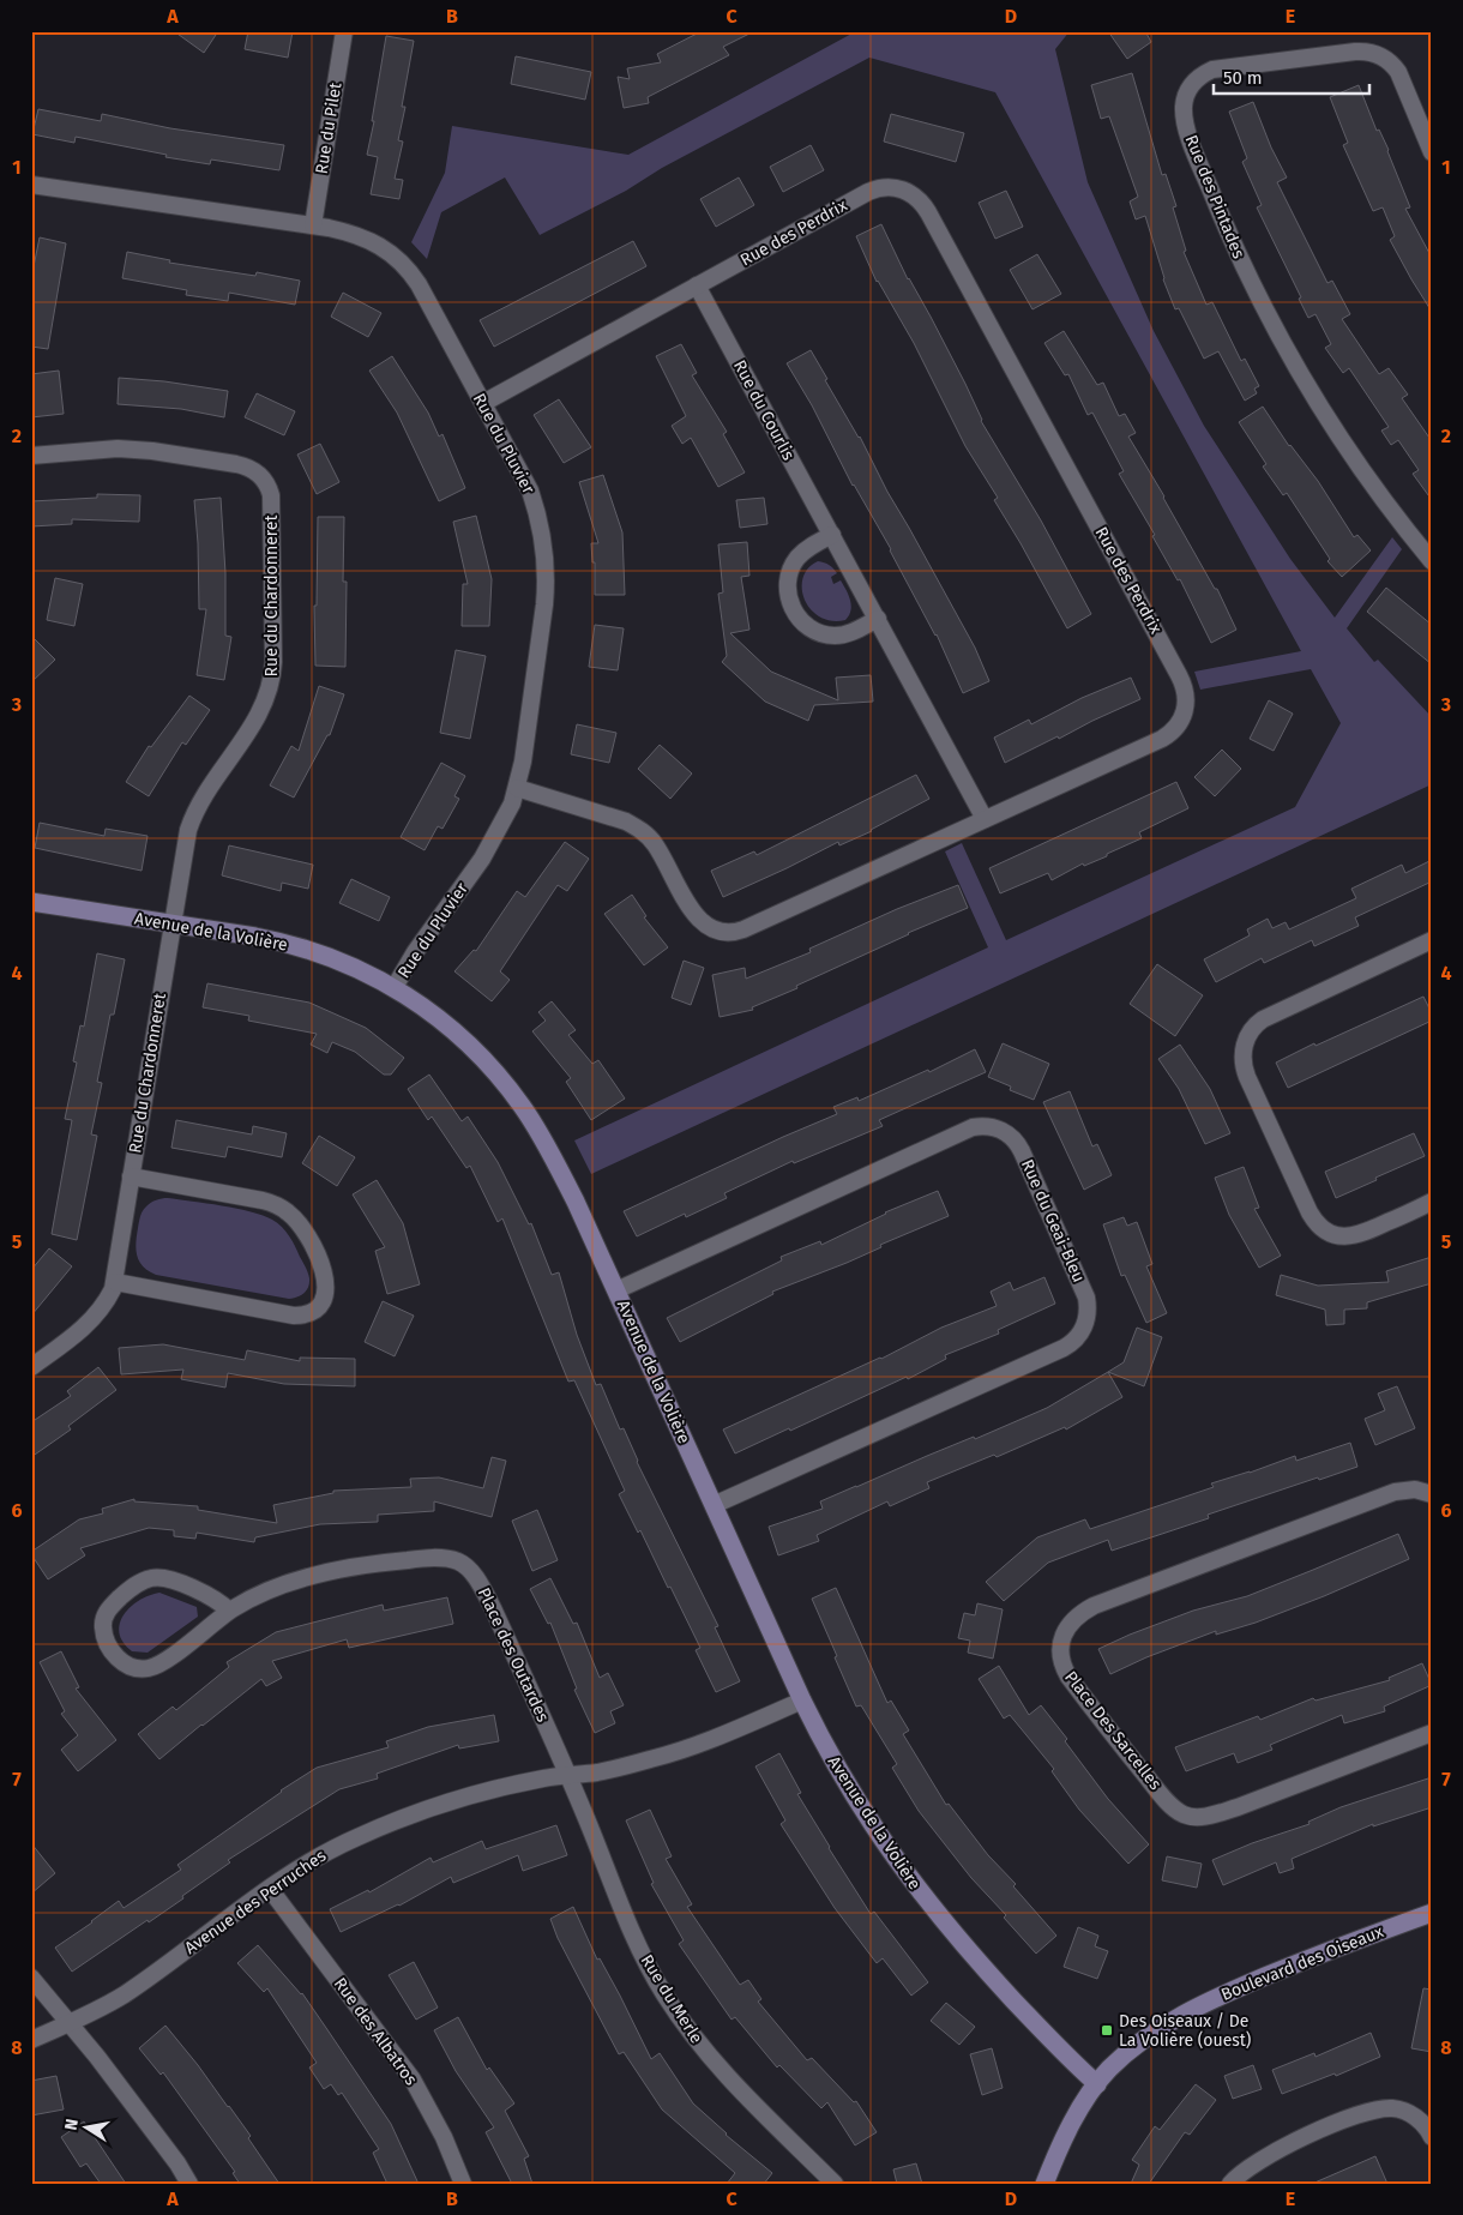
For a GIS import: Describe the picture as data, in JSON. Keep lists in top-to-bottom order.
{
  "streets": {
    "street": [
      "Rue du Pilet",
      "Rue des Pintades",
      "Rue des Perdrix",
      "Rue du Courlis",
      "Rue du Pluvier",
      "Rue du Chardonneret",
      "Avenue de la Volière",
      "Rue du Geai-Bleu",
      "Place des Outardes",
      "Place Des Sarcelles",
      "Avenue des Perruches",
      "Boulevard des Oiseaux",
      "Rue du Merle",
      "Rue des Albatros"
    ]
  },
  "crossings": [
    ["Rue du Pilet", "Rue du Pluvier"],
    ["Rue des Perdrix", "Rue du Courlis"],
    ["Rue des Perdrix", "Rue du Pluvier"],
    ["Rue du Pluvier", "Avenue de la Volière"],
    ["Rue du Chardonneret", "Avenue de la Volière"],
    ["Avenue de la Volière", "Rue du Geai-Bleu"],
    ["Avenue de la Volière", "Avenue des Perruches"],
    ["Avenue de la Volière", "Boulevard des Oiseaux"],
    ["Place des Outardes", "Avenue des Perruches"],
    ["Place des Outardes", "Rue du Merle"],
    ["Avenue des Perruches", "Rue du Merle"],
    ["Avenue des Perruches", "Rue des Albatros"]
  ],
  "places": {
    "transit": ["Des Oiseaux / De La Volière (ouest)"]
  },
  "scale_bar": "50 m",
  "north": "left",
  "grid": {
    "columns": [
      "A",
      "B",
      "C",
      "D",
      "E"
    ],
    "rows": [
      "1",
      "2",
      "3",
      "4",
      "5",
      "6",
      "7",
      "8"
    ]
  }
}
